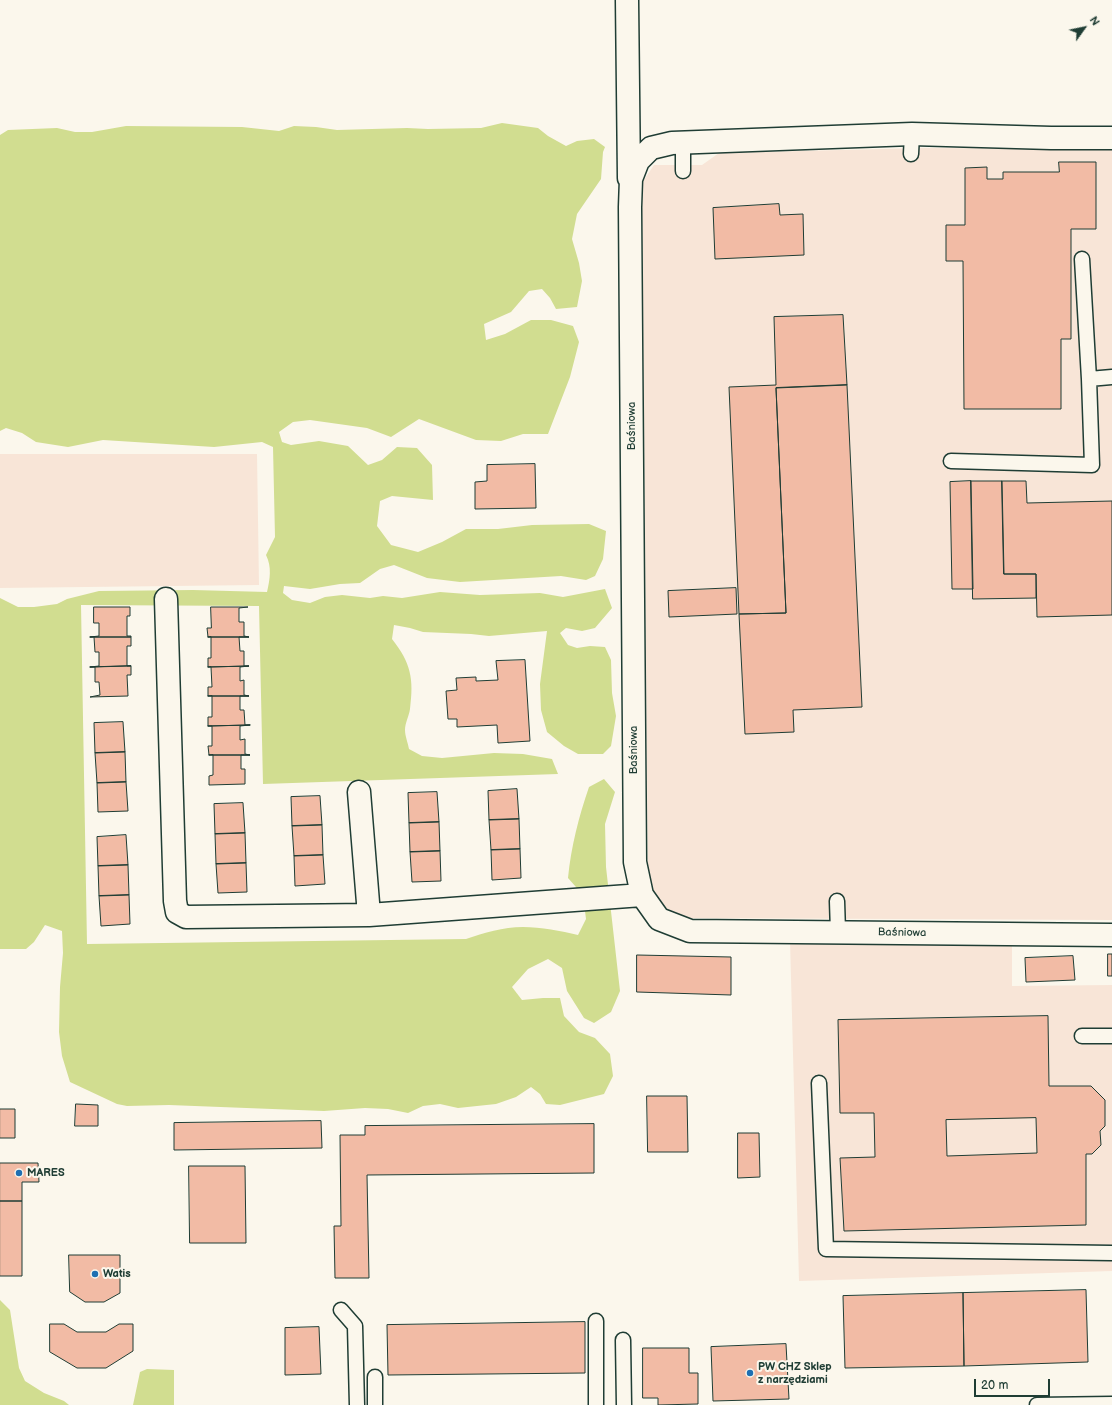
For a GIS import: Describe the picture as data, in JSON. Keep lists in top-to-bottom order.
{
  "streets": {
    "street": ["Baśniowa"]
  },
  "places": ["MARES", "Watis", "PW CHZ Sklep z narzędziami"],
  "scale_bar": "20 m",
  "north": "top right"
}
